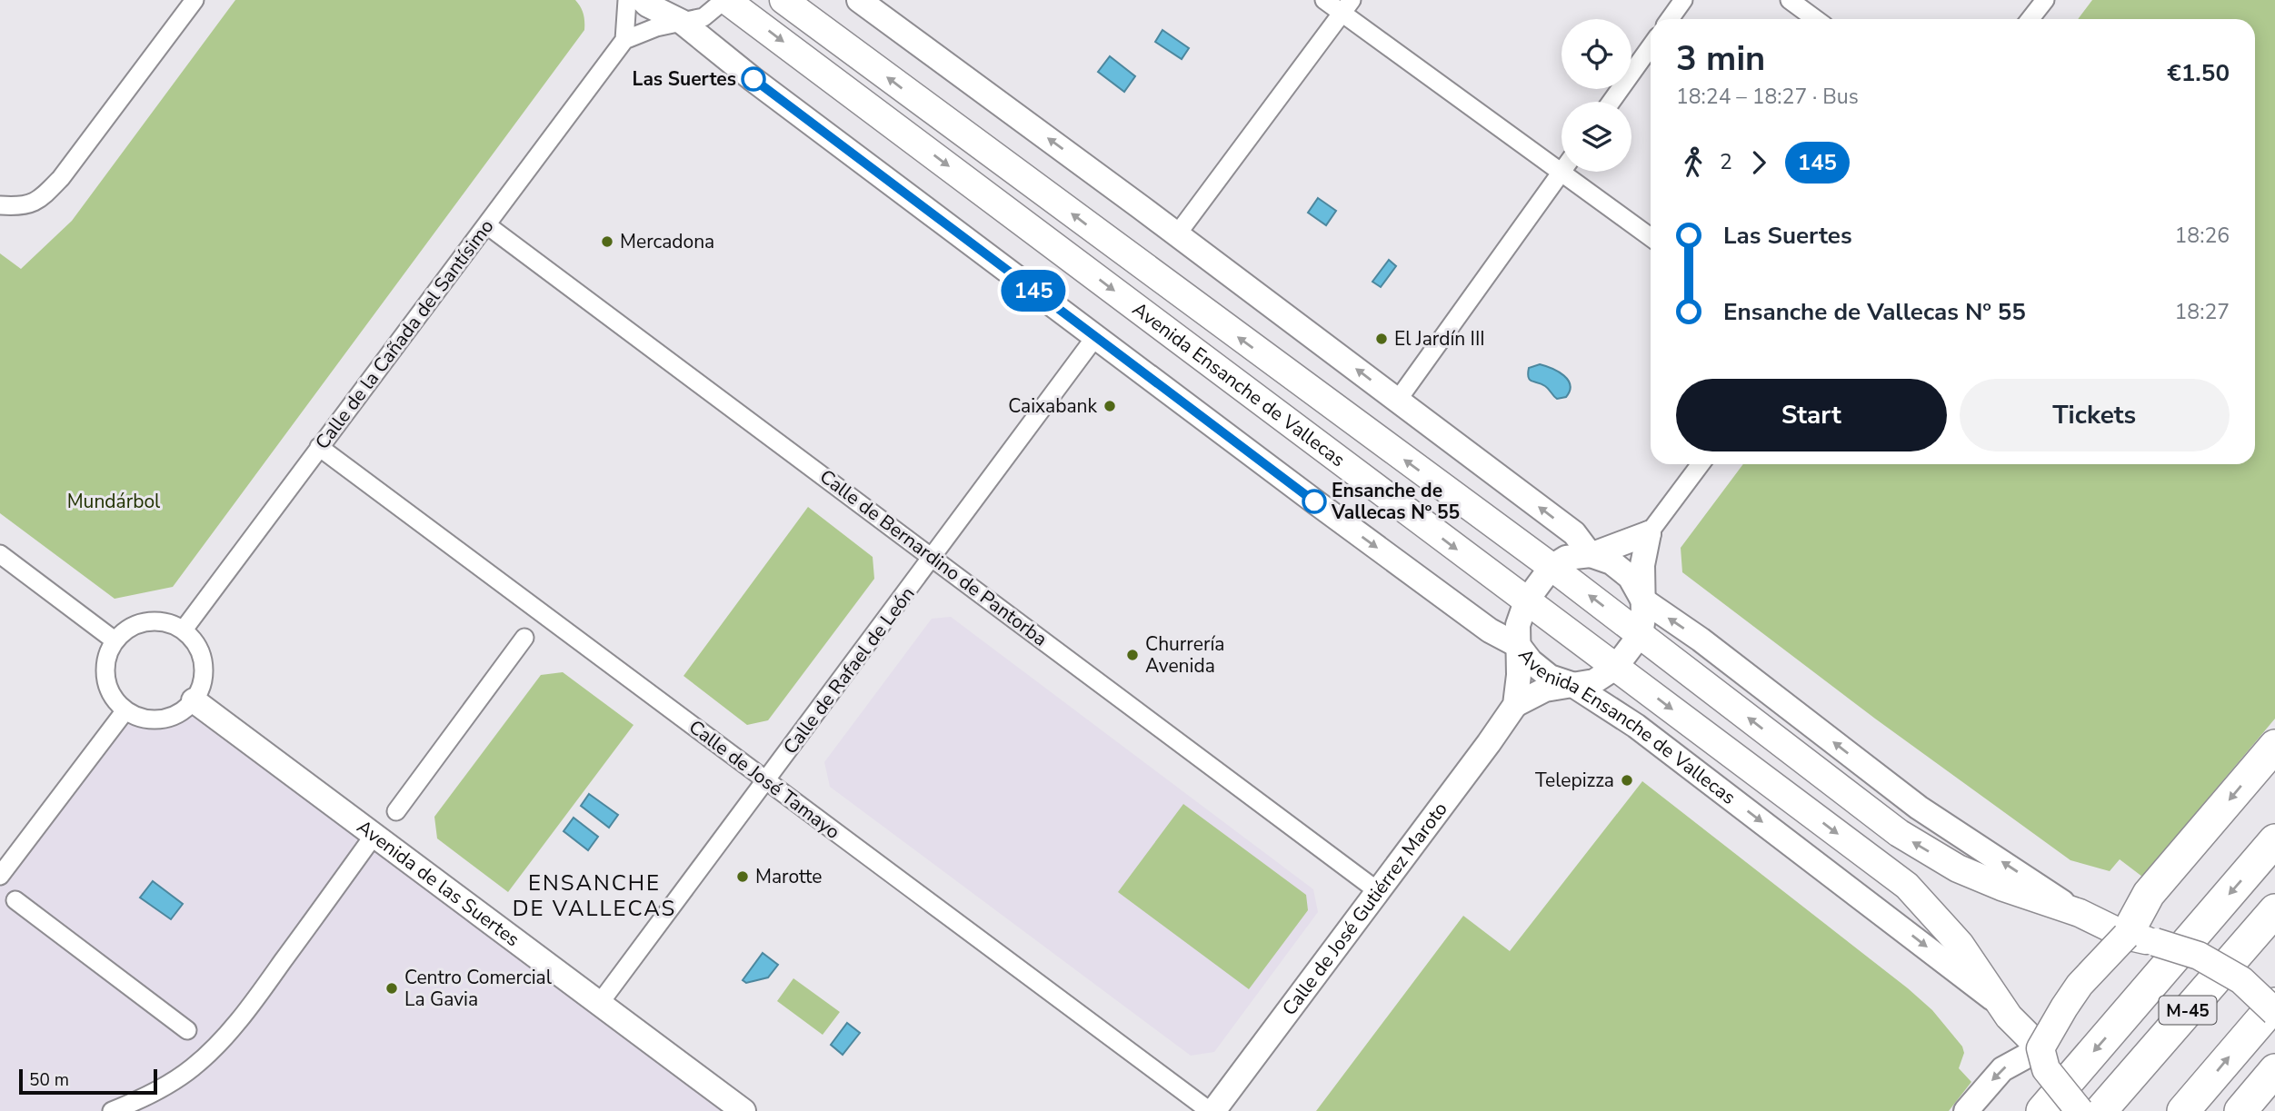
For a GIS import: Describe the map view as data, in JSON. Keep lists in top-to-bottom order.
{
  "streets": {
    "highway": ["M-45"],
    "main road": ["Avenida Ensanche de Vallecas"],
    "street": [
      "Calle de la Cañada del Santísimo",
      "Calle de Bernardino de Pantorba",
      "Calle de Rafael de León",
      "Calle de José Tamayo",
      "Avenida de las Suertes",
      "Calle de José Gutiérrez Maroto"
    ]
  },
  "crossings": [
    ["Calle de la Cañada del Santísimo", "Calle de Bernardino de Pantorba"],
    ["Calle de la Cañada del Santísimo", "Calle de José Tamayo"],
    ["Calle de la Cañada del Santísimo", "Avenida de las Suertes"],
    ["Avenida Ensanche de Vallecas", "Calle de Rafael de León"],
    ["Avenida Ensanche de Vallecas", "Calle de José Gutiérrez Maroto"],
    ["Calle de Bernardino de Pantorba", "Calle de Rafael de León"],
    ["Calle de Bernardino de Pantorba", "Calle de José Gutiérrez Maroto"],
    ["Calle de Rafael de León", "Calle de José Tamayo"],
    ["Calle de Rafael de León", "Avenida de las Suertes"],
    ["Calle de José Tamayo", "Calle de José Gutiérrez Maroto"]
  ],
  "districts": ["ENSANCHE DE VALLECAS"],
  "parks": ["Mundárbol"],
  "places": [
    "Las Suertes",
    "Mercadona",
    "El Jardín III",
    "Caixabank",
    "Ensanche de Vallecas Nº 55",
    "Churrería Avenida",
    "Telepizza",
    "Marotte",
    "Centro Comercial La Gavia"
  ],
  "lines": ["bus line 145"],
  "scale_bar": "50 m",
  "page": {
    "on_map": "145",
    "heading": ["3 min", "18:24 – 18:27 · Bus", "€1.50"],
    "legs": ["2", "145"],
    "list": [
      {
        "name": "Las Suertes",
        "value": "18:26"
      },
      {
        "name": "Ensanche de Vallecas Nº 55",
        "value": "18:27"
      }
    ],
    "buttons": ["Start", "Tickets"],
    "scale": "50 m"
  }
}
